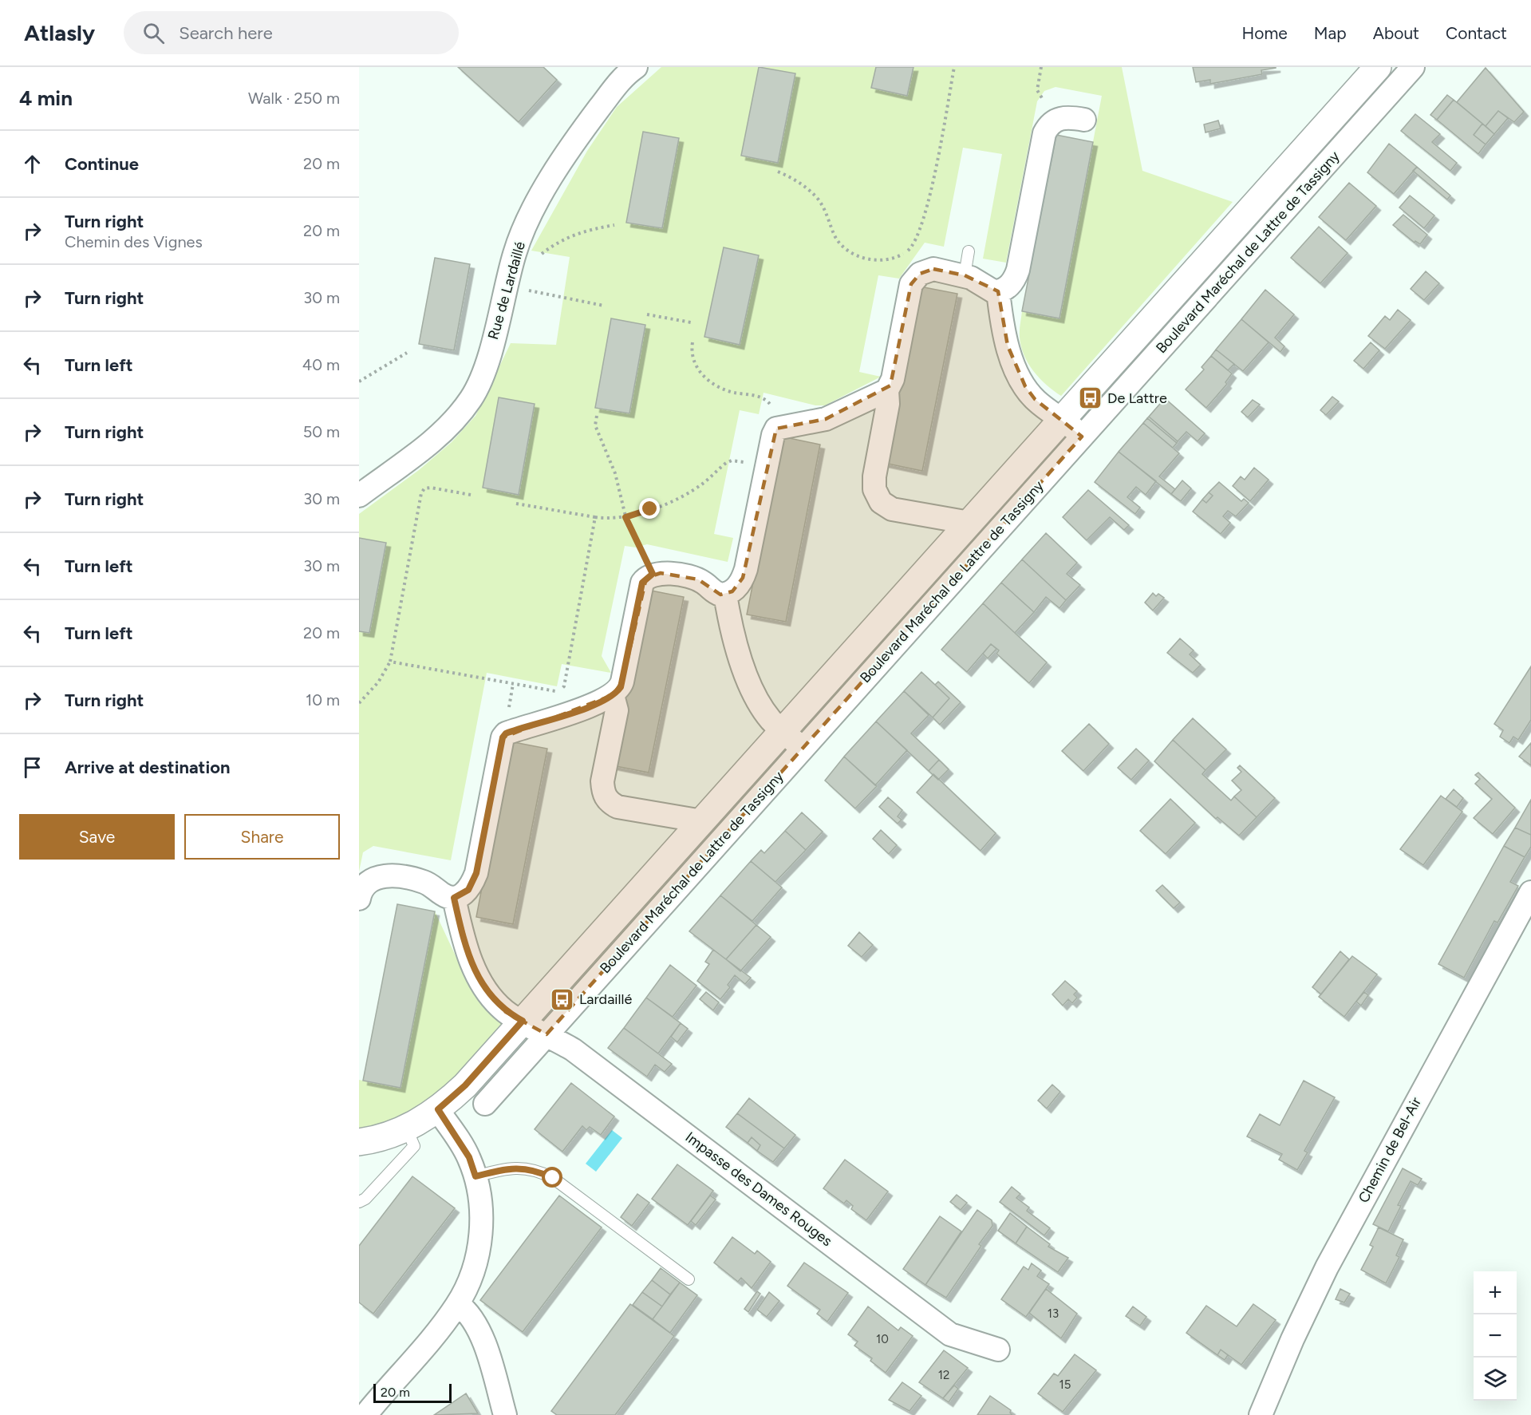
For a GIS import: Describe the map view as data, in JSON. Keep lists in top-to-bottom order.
{
  "streets": {
    "street": [
      "Boulevard Maréchal de Lattre de Tassigny",
      "Rue de Lardaillé",
      "Chemin de Bel-Air",
      "Impasse des Dames Rouges"
    ]
  },
  "crossings": [
    ["Boulevard Maréchal de Lattre de Tassigny", "Impasse des Dames Rouges"]
  ],
  "places": {
    "bus stop": ["De Lattre", "Lardaillé"]
  },
  "house_numbers": [
    "13",
    "10",
    "12",
    "15"
  ],
  "scale_bar": "20 m",
  "page": {
    "header": "Atlasly",
    "search": "Search here",
    "nav": [
      "Home",
      "Map",
      "About",
      "Contact"
    ],
    "heading": ["4 min", "Walk · 250 m"],
    "list": [
      ["Continue", "20 m"],
      ["Turn right", "Chemin des Vignes", "20 m"],
      ["Turn right", "30 m"],
      ["Turn left", "40 m"],
      ["Turn right", "50 m"],
      ["Turn right", "30 m"],
      ["Turn left", "30 m"],
      ["Turn left", "20 m"],
      ["Turn right", "10 m"],
      "Arrive at destination"
    ],
    "buttons": ["Save", "Share"],
    "map_buttons": ["+", "−"],
    "scale": "20 m"
  }
}
